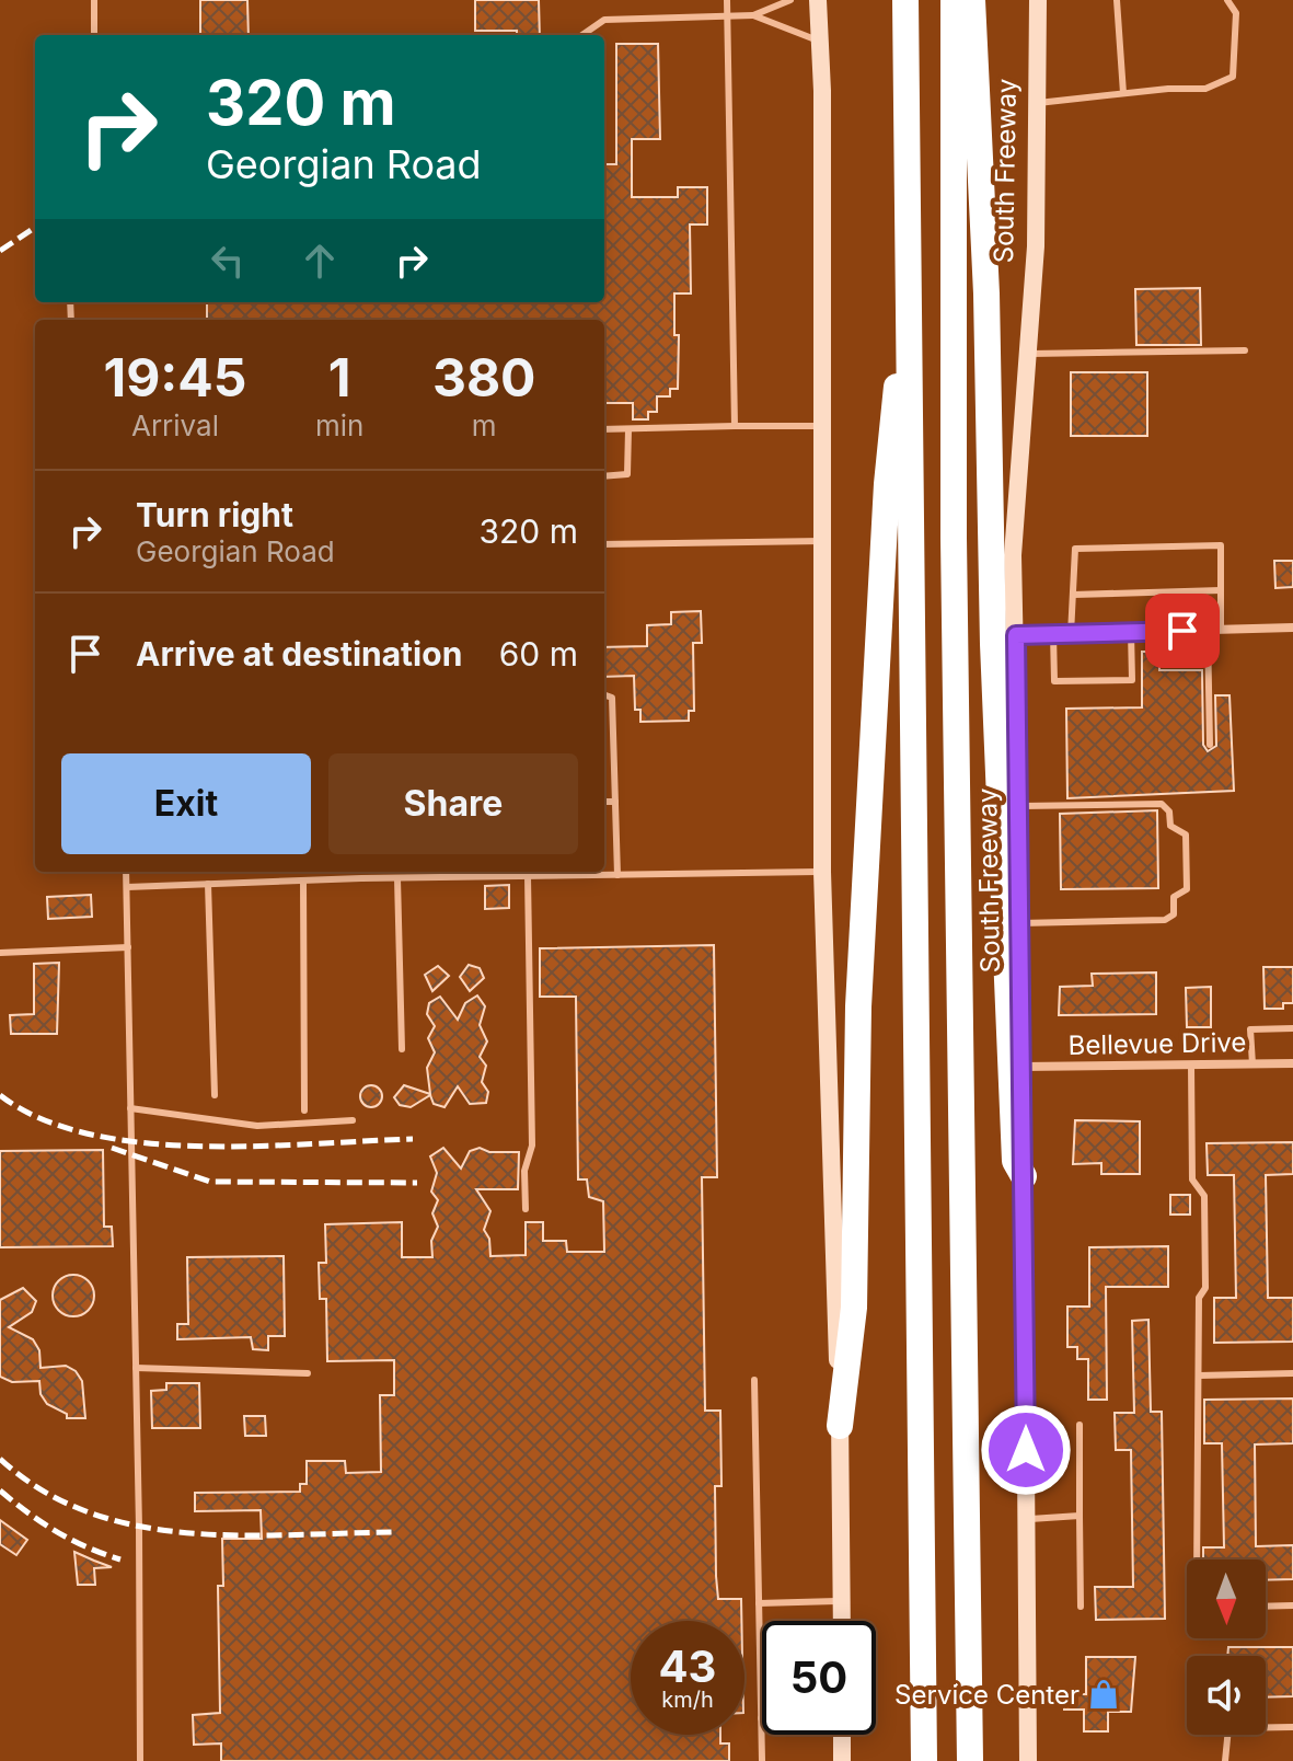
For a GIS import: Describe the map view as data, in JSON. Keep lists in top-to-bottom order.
{
  "streets": {
    "highway": ["South Freeway"],
    "street": ["Bellevue Drive"]
  },
  "crossings": [
    ["South Freeway", "Bellevue Drive"]
  ],
  "places": {
    "shop": ["Service Center"]
  },
  "north": "bottom",
  "page": {
    "turn": ["320 m", "Georgian Road"],
    "eta": [
      "19:45",
      "Arrival",
      "1",
      "min",
      "380",
      "m"
    ],
    "list": [
      {
        "name": "Turn right",
        "note": "Georgian Road",
        "value": "320 m"
      },
      {
        "name": "Arrive at destination",
        "value": "60 m"
      }
    ],
    "buttons": ["Exit", "Share"],
    "speed": "43 km/h",
    "limit": "50"
  }
}
